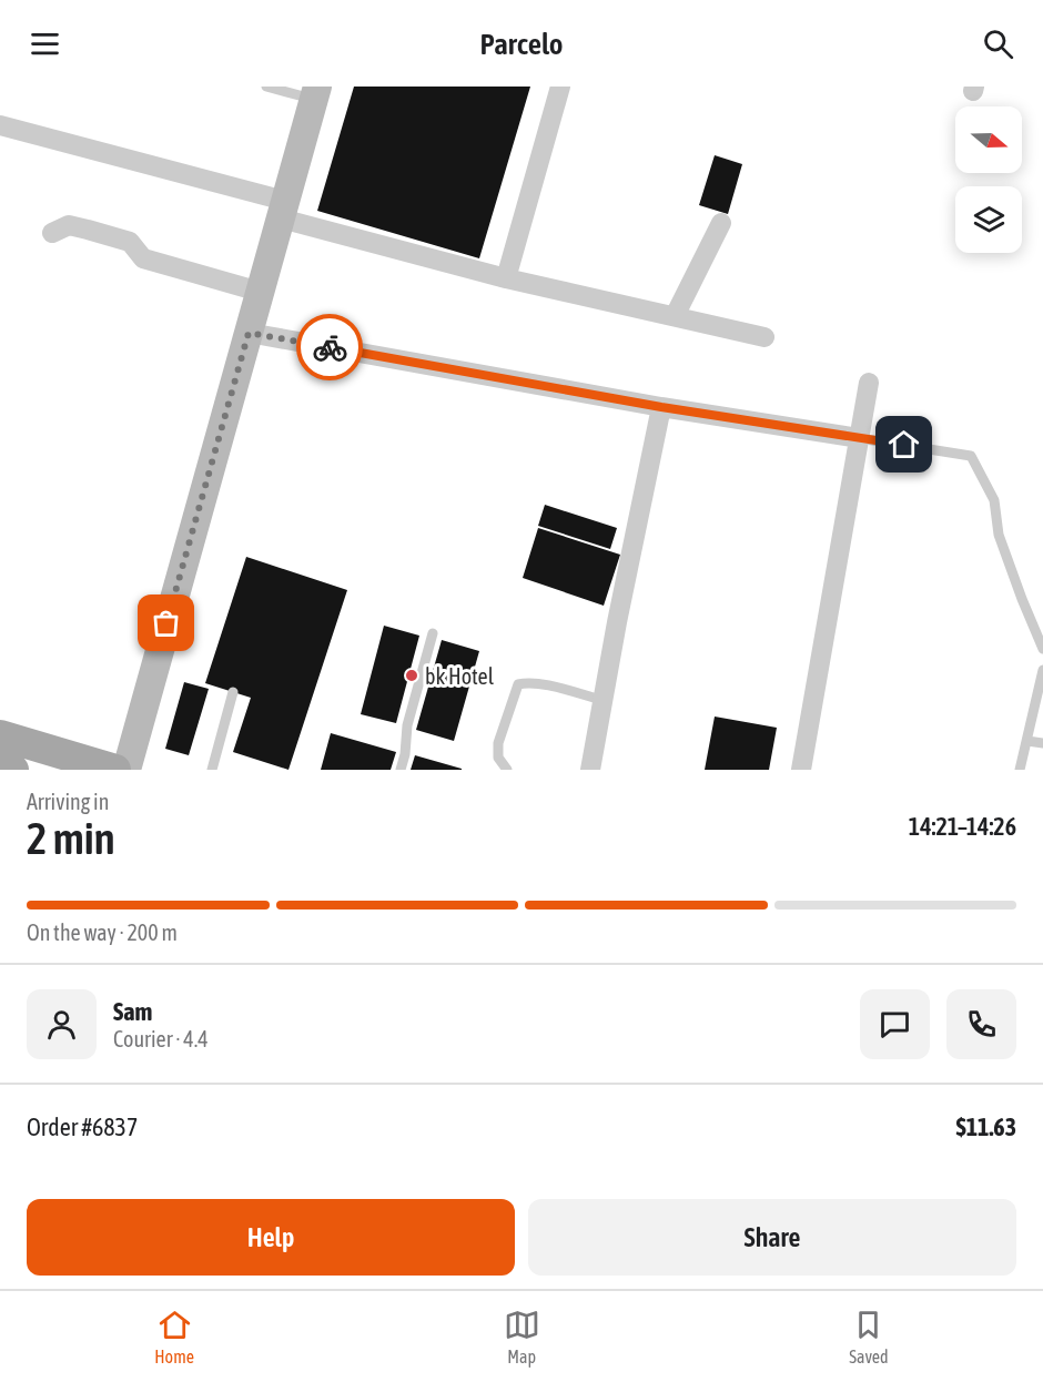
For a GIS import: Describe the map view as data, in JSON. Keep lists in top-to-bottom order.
{
  "places": ["bk Hotel"],
  "north": "right",
  "page": {
    "header": "Parcelo",
    "heading": ["2 min", "Arriving in", "14:21–14:26"],
    "panel": [
      "Sam",
      "Courier · 4.4",
      "Order #6837",
      "$11.63"
    ],
    "bar": "On the way · 200 m",
    "buttons": ["Help", "Share"],
    "tabs": ["Home", "Map", "Saved"]
  }
}
